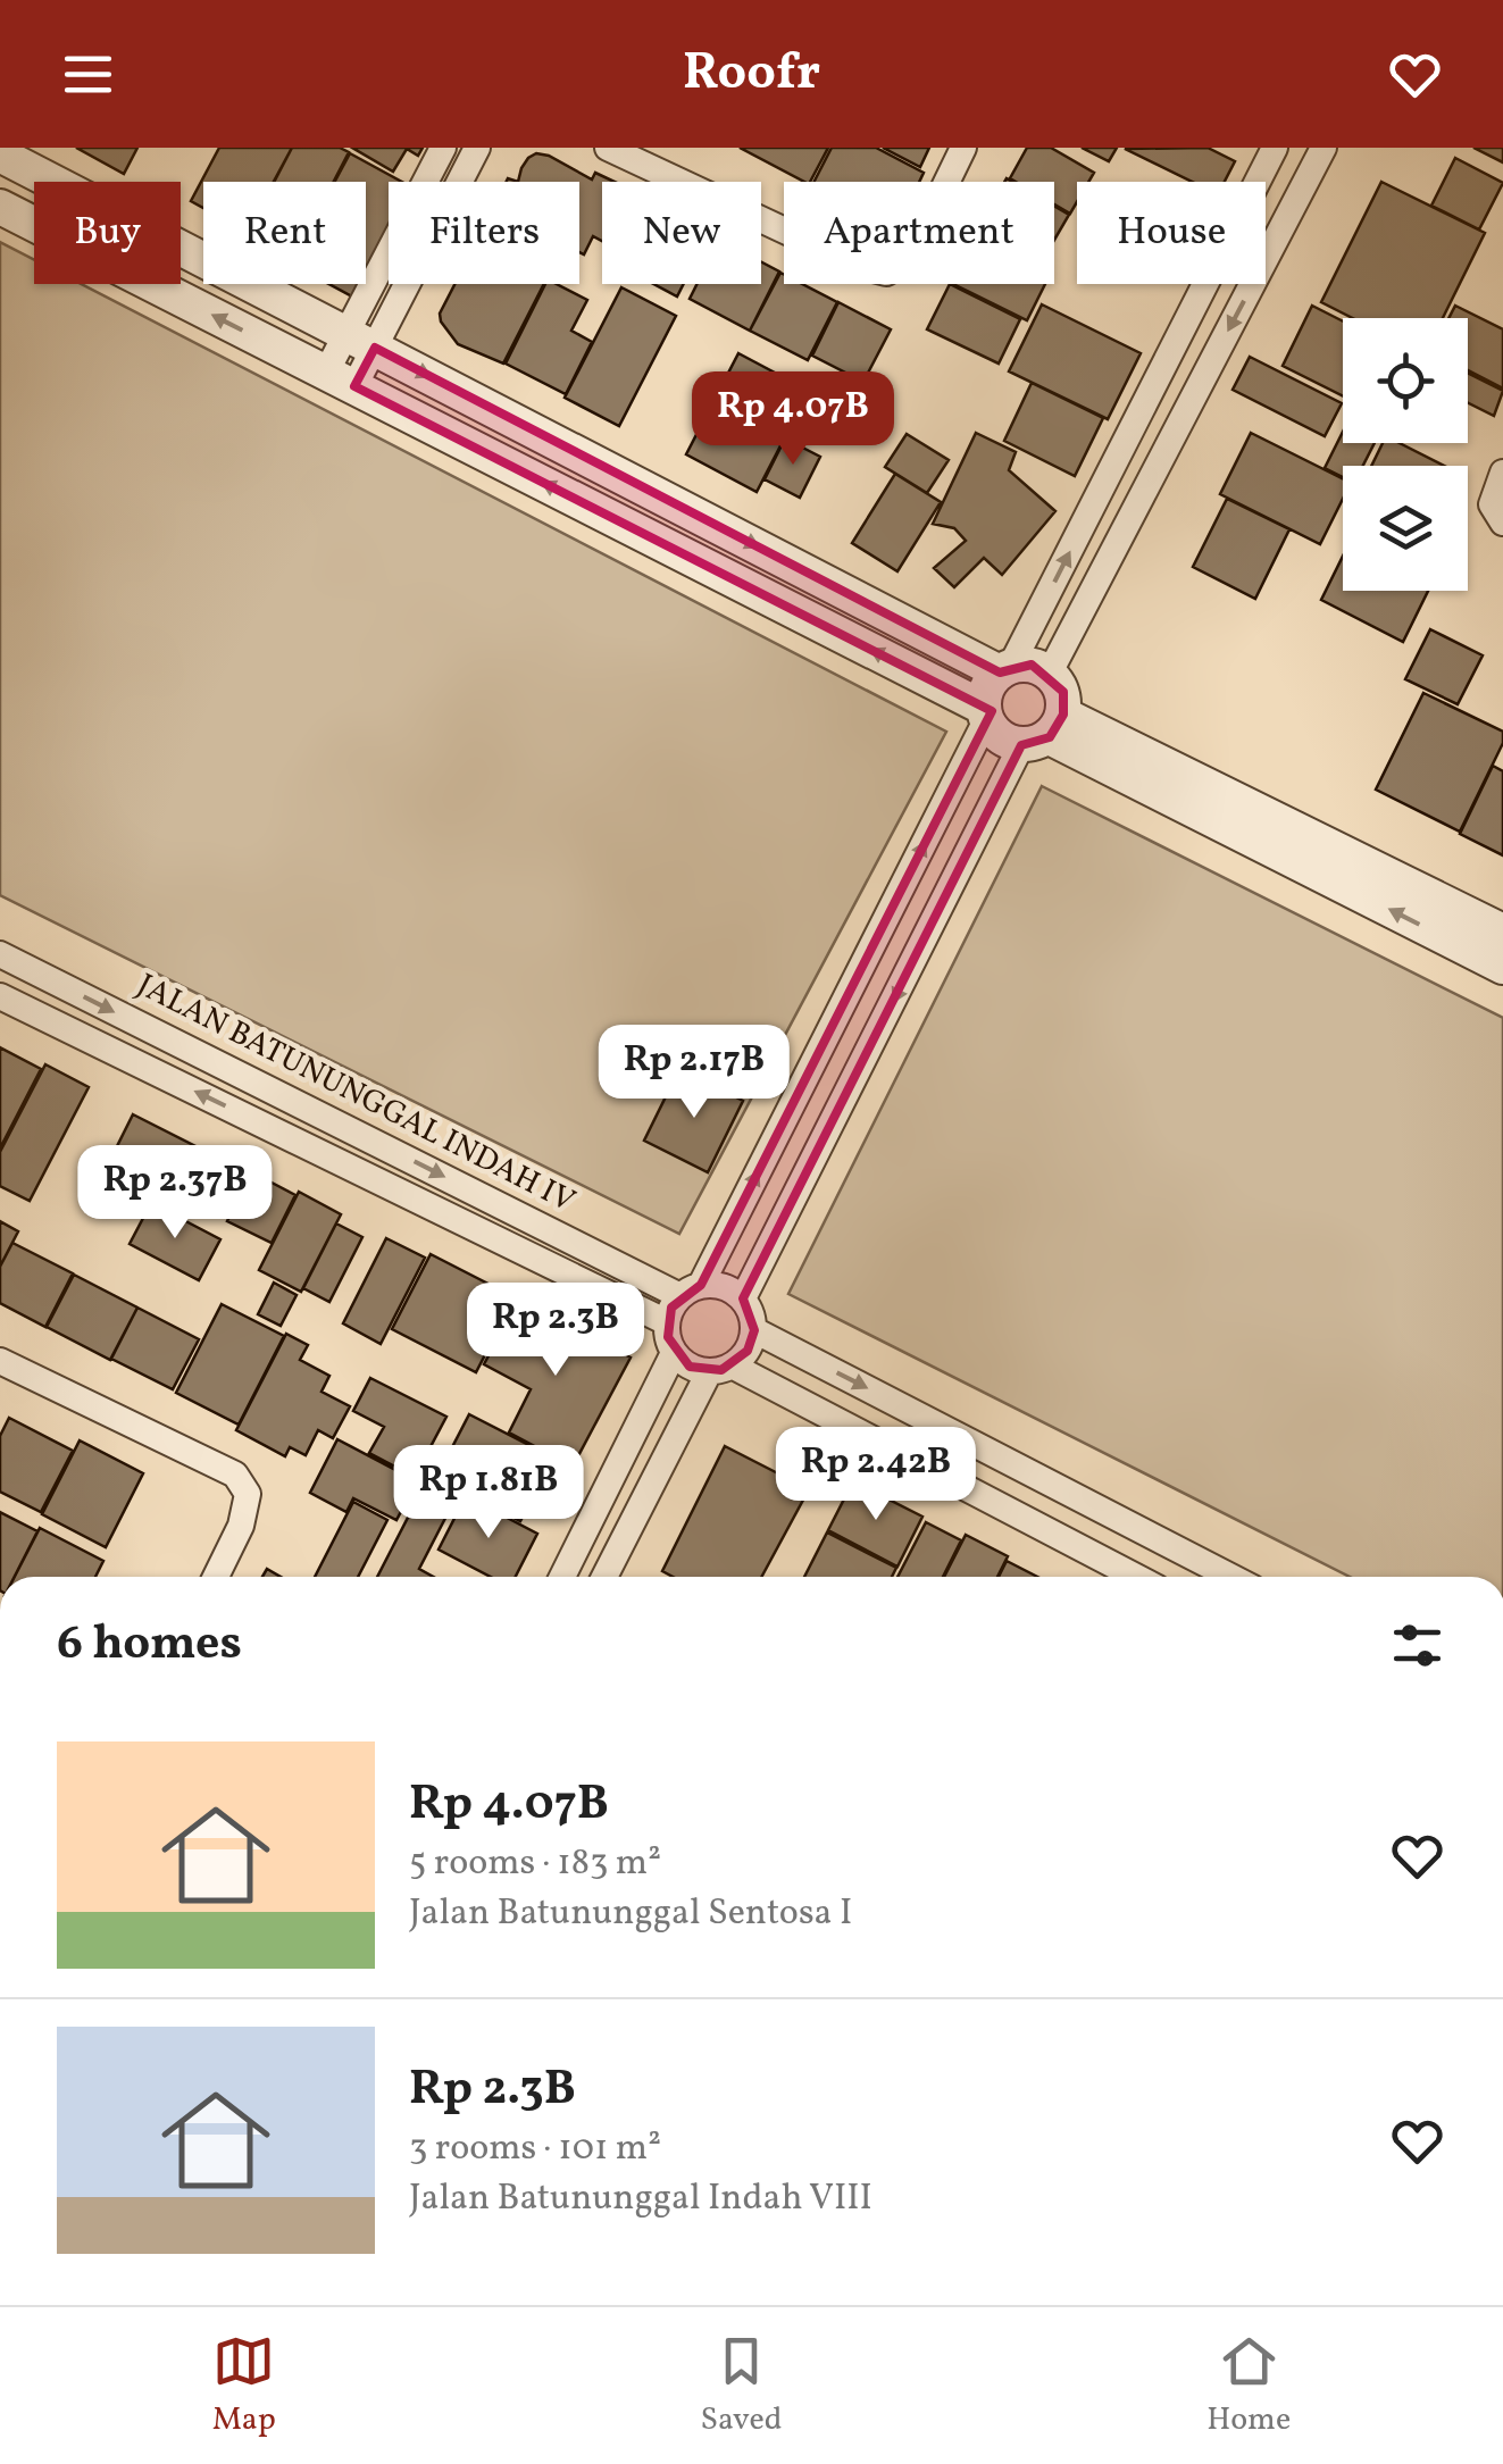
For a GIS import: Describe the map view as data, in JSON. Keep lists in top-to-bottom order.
{
  "streets": {
    "street": ["JALAN BATUNUNGGAL INDAH IV"]
  },
  "page": {
    "header": "Roofr",
    "chip": [
      "Buy",
      "Rent",
      "Filters",
      "New",
      "Apartment",
      "House"
    ],
    "price": [
      "Rp 4.07B",
      "Rp 2.17B",
      "Rp 2.37B",
      "Rp 2.3B",
      "Rp 2.42B",
      "Rp 1.81B"
    ],
    "heading": "6 homes",
    "list": [
      {
        "name": "Rp 4.07B",
        "note": "5 rooms · 183 m² · Jalan Batununggal Sentosa I"
      },
      {
        "name": "Rp 2.3B",
        "note": "3 rooms · 101 m² · Jalan Batununggal Indah VIII"
      }
    ],
    "tabs": ["Map", "Saved", "Home"]
  }
}
